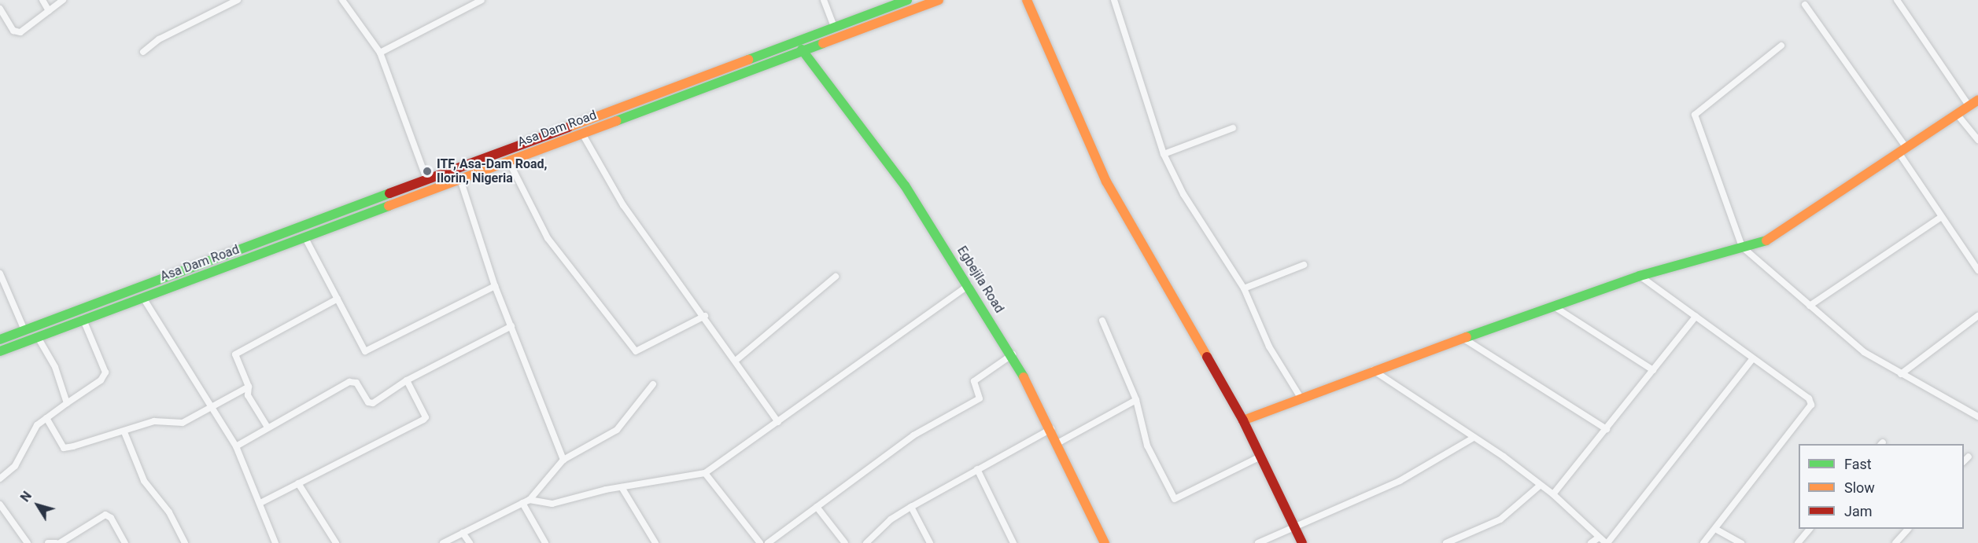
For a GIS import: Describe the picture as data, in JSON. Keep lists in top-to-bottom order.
{
  "streets": {
    "street": ["Asa Dam Road", "Egbejila Road"]
  },
  "crossings": [
    ["Asa Dam Road", "Egbejila Road"]
  ],
  "places": ["ITF, Asa-Dam Road, Ilorin, Nigeria"],
  "legend": ["Fast", "Slow", "Jam"],
  "north": "top left"
}
